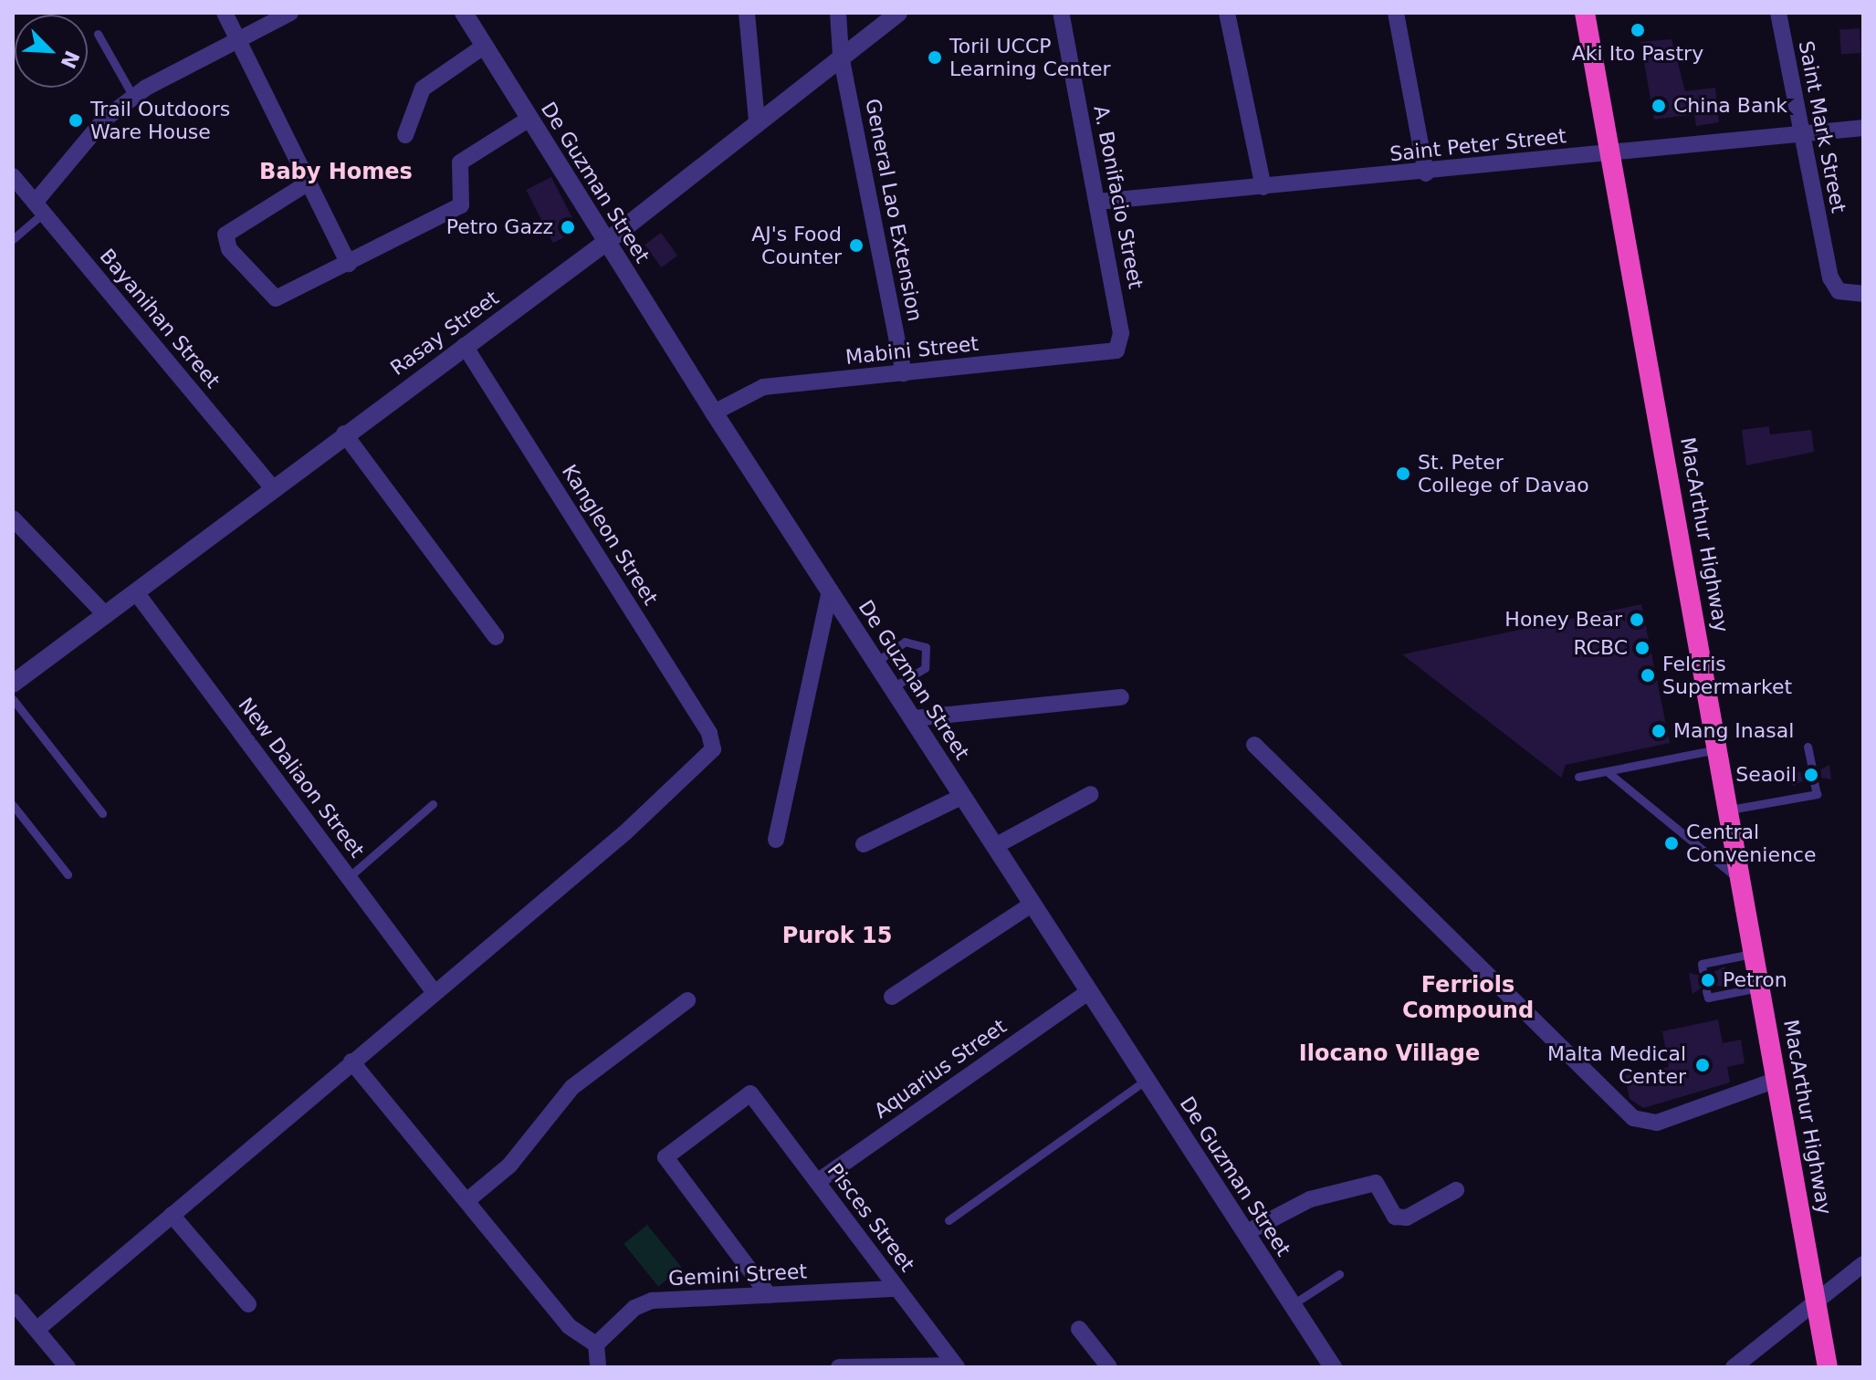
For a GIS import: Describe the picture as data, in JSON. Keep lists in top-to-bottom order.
{
  "streets": {
    "highway": ["MacArthur Highway"],
    "street": [
      "Saint Mark Street",
      "Saint Peter Street",
      "De Guzman Street",
      "A. Bonifacio Street",
      "General Lao Extension",
      "Bayanihan Street",
      "Rasay Street",
      "Mabini Street",
      "Kangleon Street",
      "New Daliaon Street",
      "Aquarius Street",
      "Pisces Street",
      "Gemini Street"
    ]
  },
  "crossings": [
    ["Saint Mark Street", "Saint Peter Street"],
    ["Saint Peter Street", "A. Bonifacio Street"],
    ["Saint Peter Street", "MacArthur Highway"],
    ["De Guzman Street", "Rasay Street"],
    ["De Guzman Street", "Mabini Street"],
    ["De Guzman Street", "Aquarius Street"],
    ["A. Bonifacio Street", "Mabini Street"],
    ["General Lao Extension", "Rasay Street"],
    ["General Lao Extension", "Mabini Street"],
    ["Bayanihan Street", "Rasay Street"],
    ["Rasay Street", "Kangleon Street"],
    ["Rasay Street", "New Daliaon Street"],
    ["Kangleon Street", "New Daliaon Street"],
    ["Aquarius Street", "Pisces Street"],
    ["Pisces Street", "Gemini Street"]
  ],
  "districts": [
    "Baby Homes",
    "Purok 15",
    "Ferriols Compound",
    "Ilocano Village"
  ],
  "places": [
    "Aki Ito Pastry",
    "Toril UCCP Learning Center",
    "China Bank",
    "Trail Outdoors Ware House",
    "Petro Gazz",
    "AJ's Food Counter",
    "St. Peter College of Davao",
    "Honey Bear",
    "RCBC",
    "Felcris Supermarket",
    "Mang Inasal",
    "Seaoil",
    "Central Convenience",
    "Petron",
    "Malta Medical Center"
  ],
  "north": "bottom right"
}
